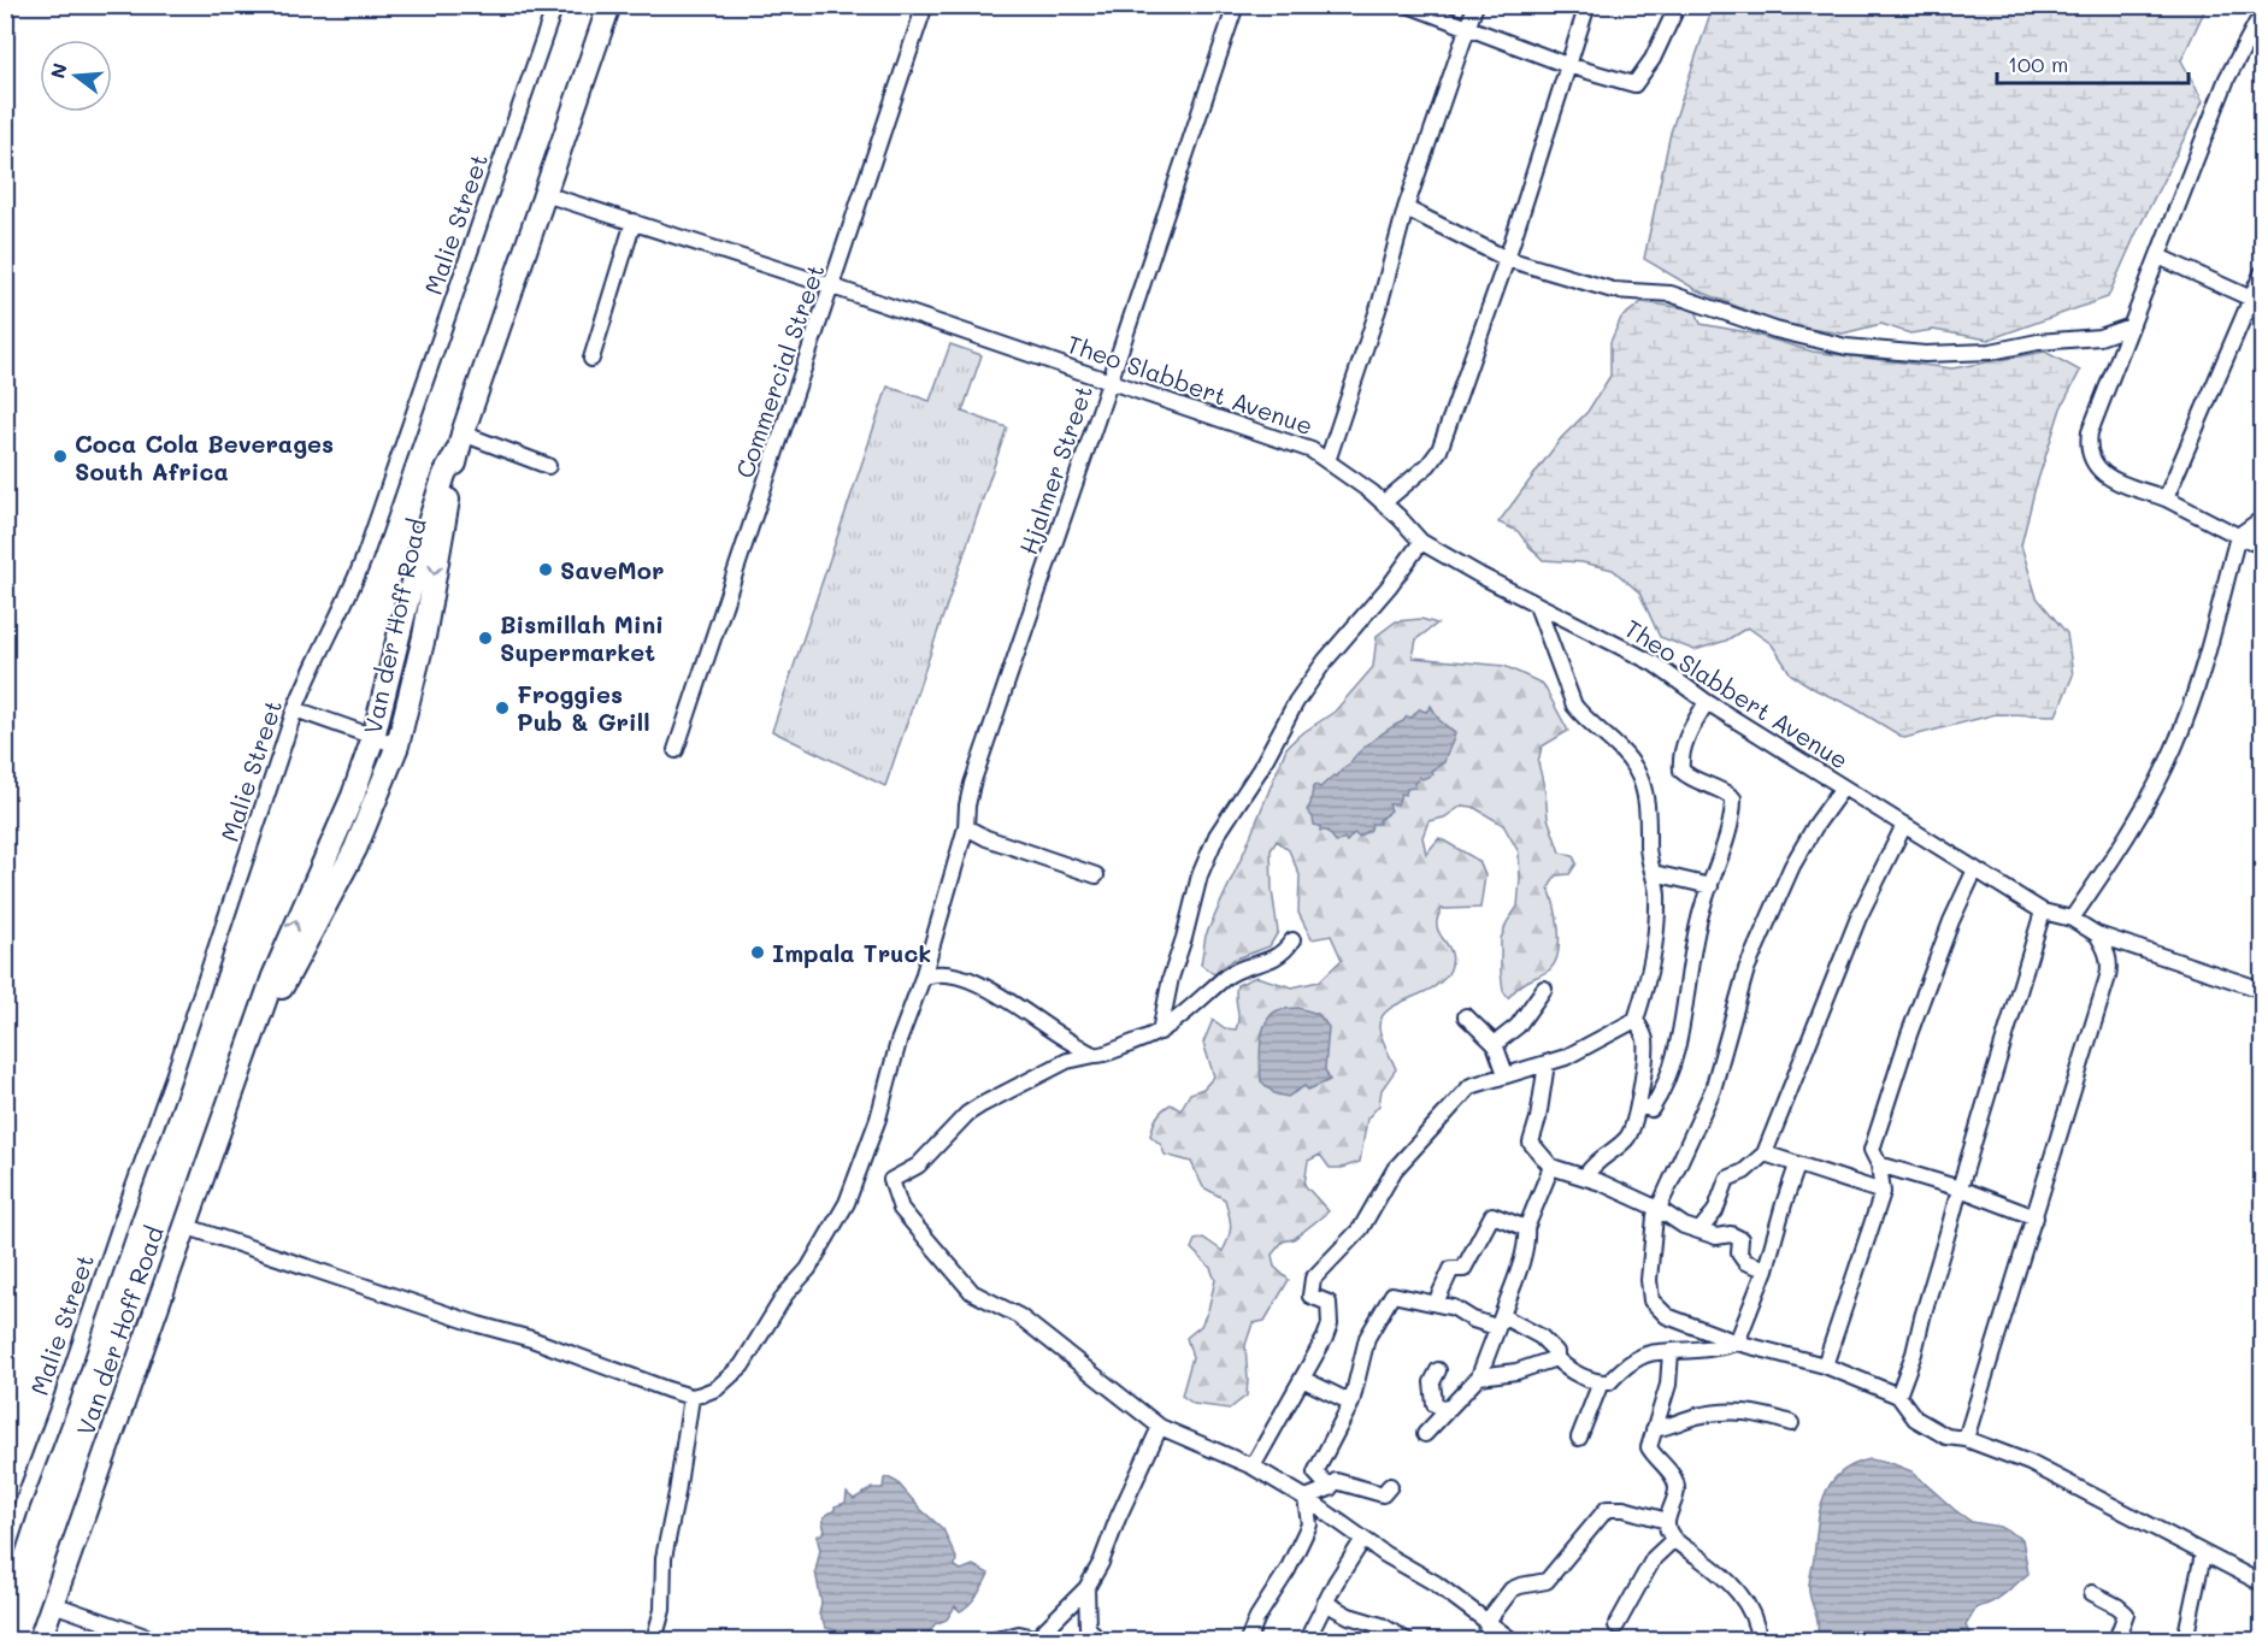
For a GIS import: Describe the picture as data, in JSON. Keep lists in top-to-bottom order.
{
  "streets": {
    "main road": ["Van der Hoff Road"],
    "street": [
      "Malie Street",
      "Commercial Street",
      "Theo Slabbert Avenue",
      "Hjalmer Street"
    ]
  },
  "crossings": [
    ["Commercial Street", "Theo Slabbert Avenue"],
    ["Theo Slabbert Avenue", "Hjalmer Street"],
    ["Theo Slabbert Avenue", "Van der Hoff Road"]
  ],
  "places": [
    "Coca Cola Beverages South Africa",
    "SaveMor",
    "Bismillah Mini Supermarket",
    "Froggies Pub & Grill",
    "Impala Truck"
  ],
  "scale_bar": "100 m",
  "north": "left"
}
